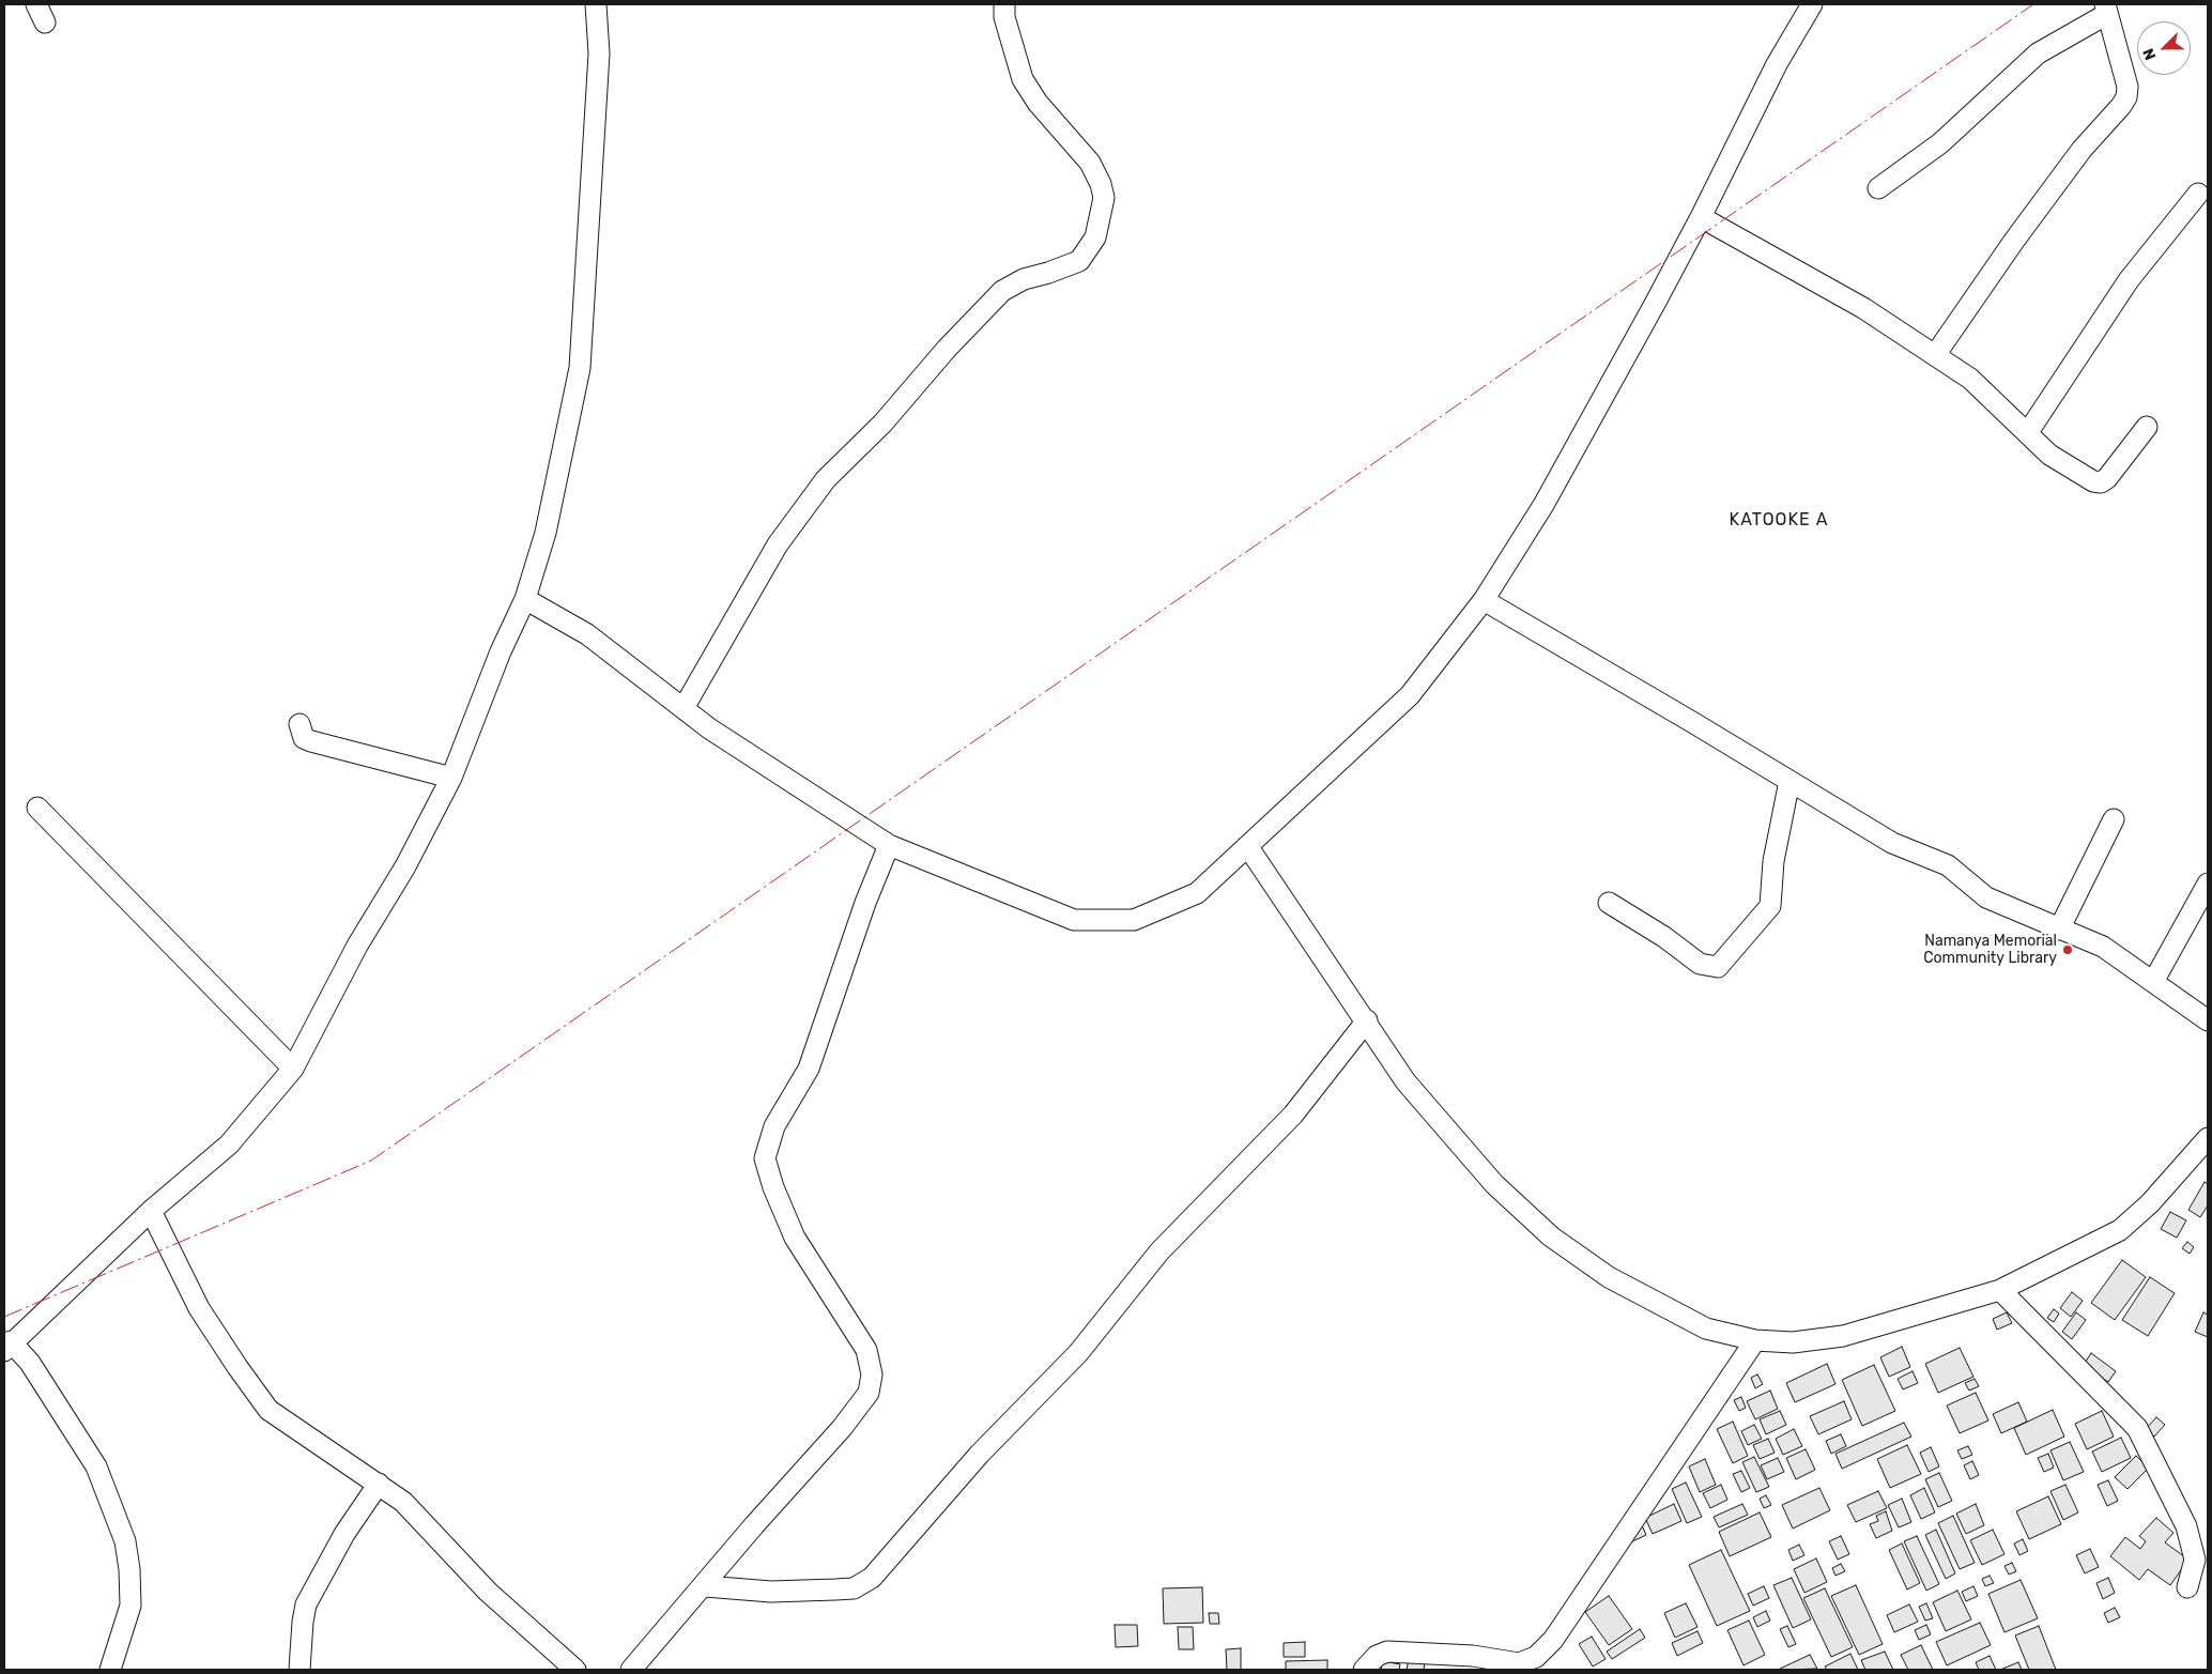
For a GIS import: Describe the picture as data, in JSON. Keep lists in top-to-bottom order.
{
  "districts": ["KATOOKE A"],
  "places": ["Namanya Memorial Community Library"],
  "north": "bottom left"
}
